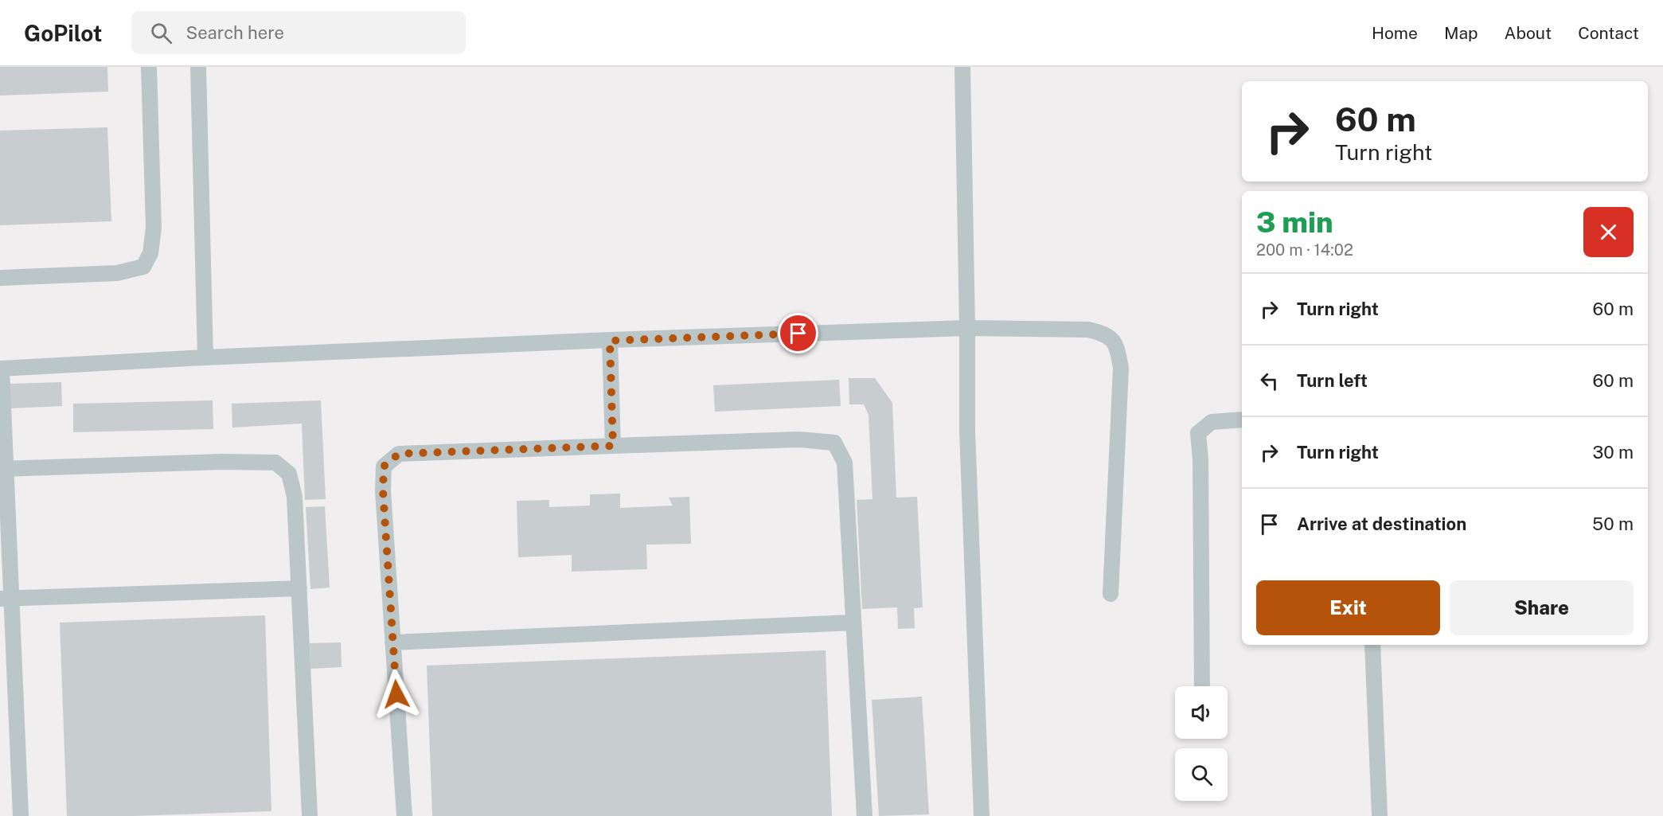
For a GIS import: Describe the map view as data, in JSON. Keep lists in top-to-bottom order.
{
  "page": {
    "header": "GoPilot",
    "search": "Search here",
    "nav": [
      "Home",
      "Map",
      "About",
      "Contact"
    ],
    "turn": ["60 m", "Turn right"],
    "heading": ["3 min", "200 m · 14:02"],
    "list": [
      {
        "name": "Turn right",
        "value": "60 m"
      },
      {
        "name": "Turn left",
        "value": "60 m"
      },
      {
        "name": "Turn right",
        "value": "30 m"
      },
      {
        "name": "Arrive at destination",
        "value": "50 m"
      }
    ],
    "buttons": ["Exit", "Share"]
  }
}
